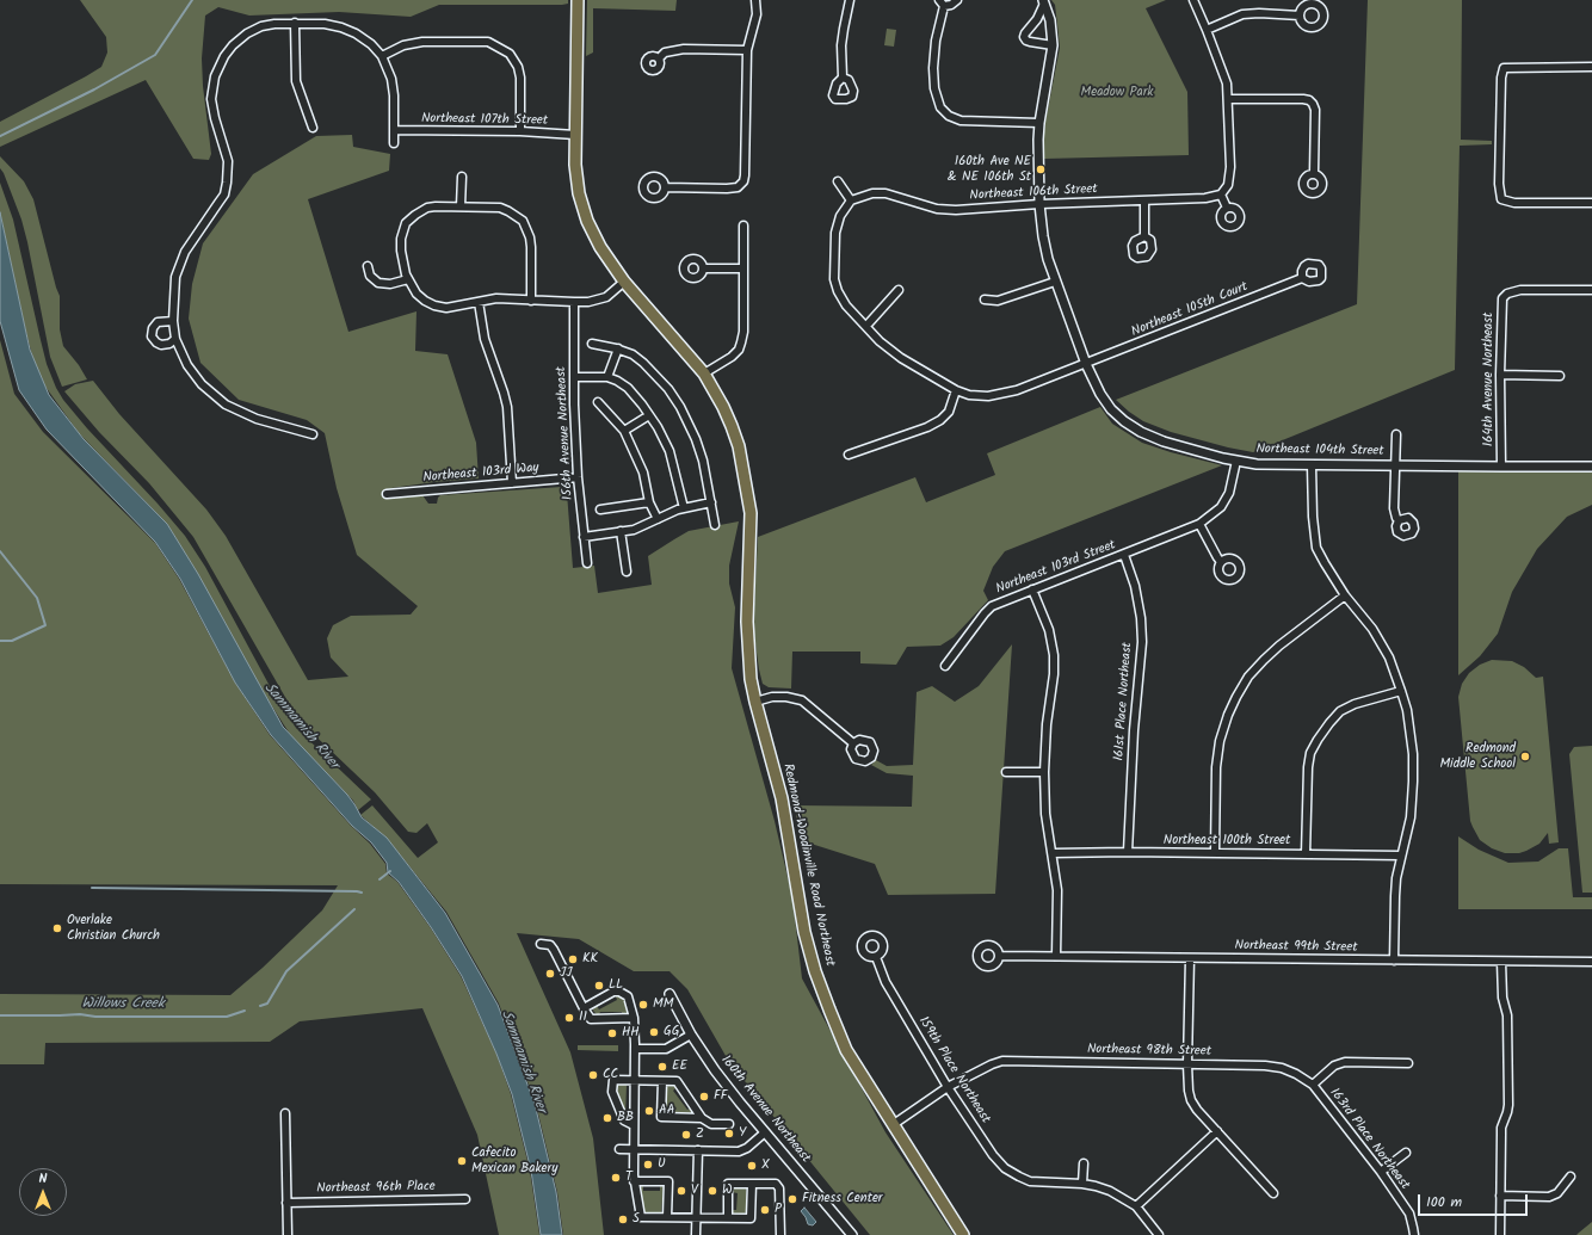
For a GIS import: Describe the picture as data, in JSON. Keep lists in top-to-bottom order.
{
  "streets": {
    "main road": ["Redmond-Woodinville Road Northeast"],
    "street": [
      "Northeast 107th Street",
      "Northeast 106th Street",
      "Northeast 105th Court",
      "164th Avenue Northeast",
      "156th Avenue Northeast",
      "Northeast 104th Street",
      "Northeast 103rd Way",
      "Northeast 103rd Street",
      "161st Place Northeast",
      "Northeast 100th Street",
      "Northeast 99th Street",
      "Northeast 98th Street",
      "159th Place Northeast",
      "160th Avenue Northeast",
      "163rd Place Northeast",
      "Northeast 96th Place"
    ]
  },
  "crossings": [
    ["Northeast 107th Street", "Redmond-Woodinville Road Northeast"],
    ["Northeast 106th Street", "Northeast 105th Court"],
    ["Northeast 105th Court", "Northeast 104th Street"],
    ["164th Avenue Northeast", "Northeast 104th Street"],
    ["156th Avenue Northeast", "Northeast 103rd Way"],
    ["Northeast 104th Street", "Northeast 103rd Street"],
    ["Northeast 103rd Street", "161st Place Northeast"],
    ["161st Place Northeast", "Northeast 100th Street"],
    ["Redmond-Woodinville Road Northeast", "Northeast 98th Street"],
    ["Northeast 98th Street", "159th Place Northeast"],
    ["Northeast 98th Street", "163rd Place Northeast"]
  ],
  "water": ["Sammamish River", "Willows Creek"],
  "parks": ["Meadow Park"],
  "places": [
    "160th Ave NE & NE 106th St",
    "Redmond Middle School",
    "Overlake Christian Church",
    "KK",
    "JJ",
    "LL",
    "MM",
    "II",
    "GG",
    "HH",
    "EE",
    "CC",
    "FF",
    "AA",
    "BB",
    "Y",
    "Z",
    "Cafecito Mexican Bakery",
    "U",
    "X",
    "T",
    "V",
    "W",
    "Fitness Center",
    "P",
    "S"
  ],
  "scale_bar": "100 m",
  "north": "top"
}
